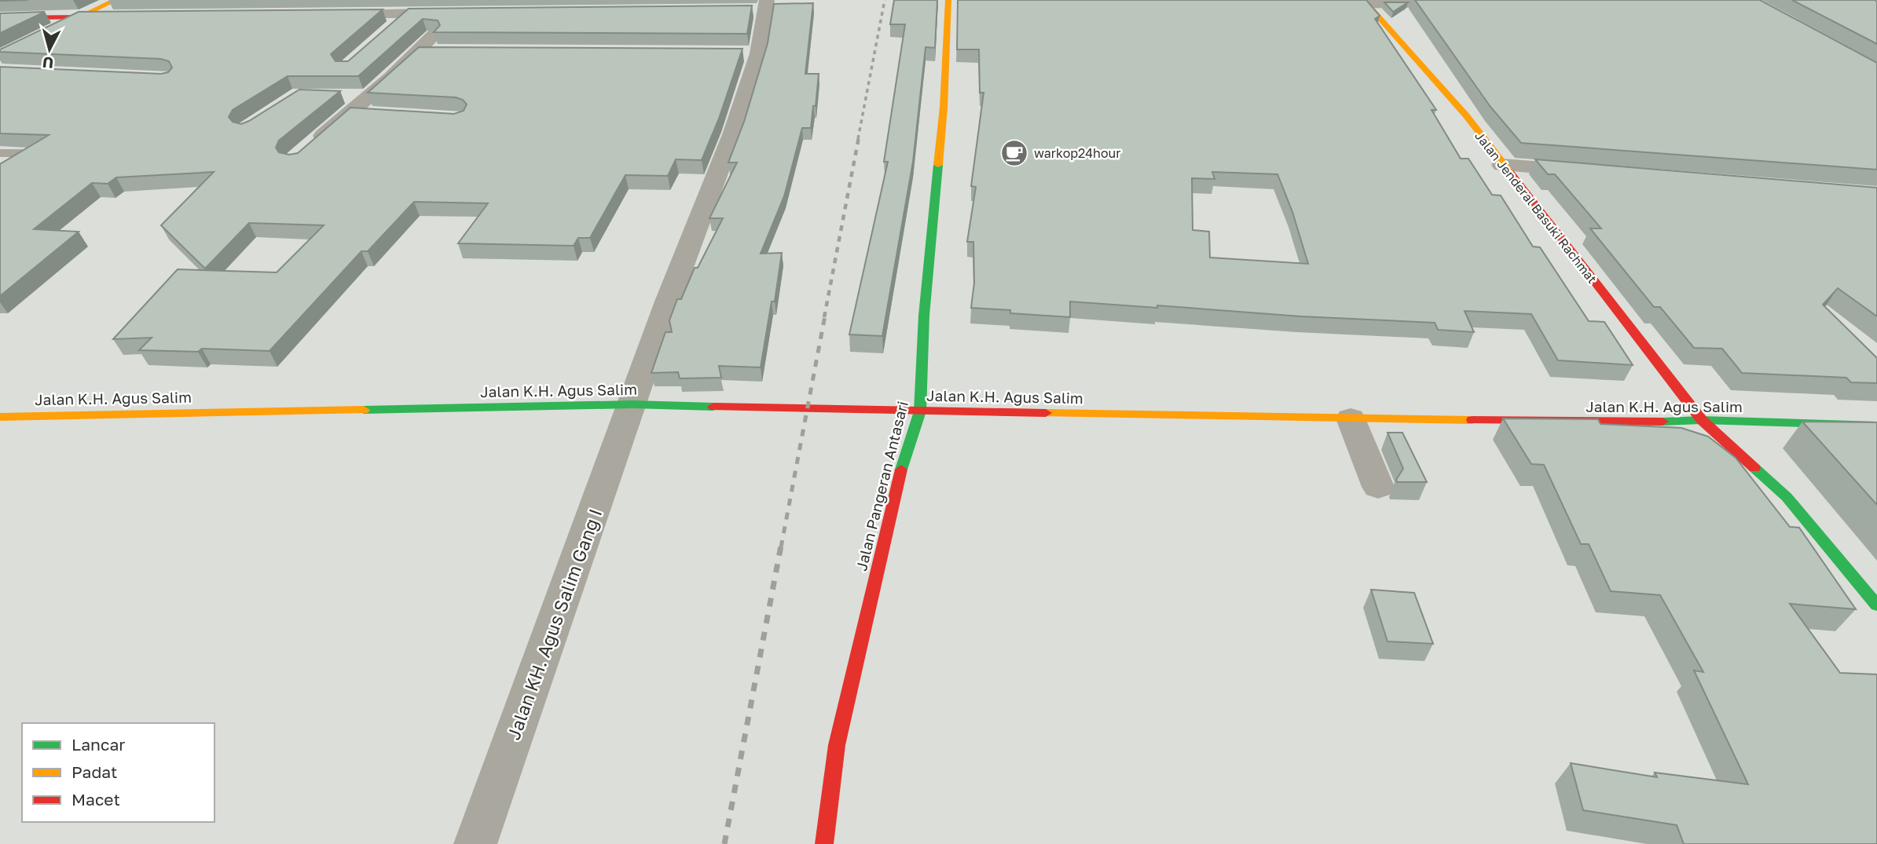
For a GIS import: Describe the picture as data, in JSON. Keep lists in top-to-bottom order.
{
  "streets": {
    "main road": ["Jalan Jenderal Basuki Rachmat", "Jalan K.H. Agus Salim", "Jalan Pangeran Antasari"],
    "street": ["Jalan KH. Agus Salim Gang I"]
  },
  "crossings": [
    ["Jalan Jenderal Basuki Rachmat", "Jalan K.H. Agus Salim"],
    ["Jalan K.H. Agus Salim", "Jalan Pangeran Antasari"],
    ["Jalan K.H. Agus Salim", "Jalan KH. Agus Salim Gang I"]
  ],
  "places": {
    "cafe": ["warkop24hour"]
  },
  "legend": ["Lancar", "Padat", "Macet"],
  "north": "bottom"
}
